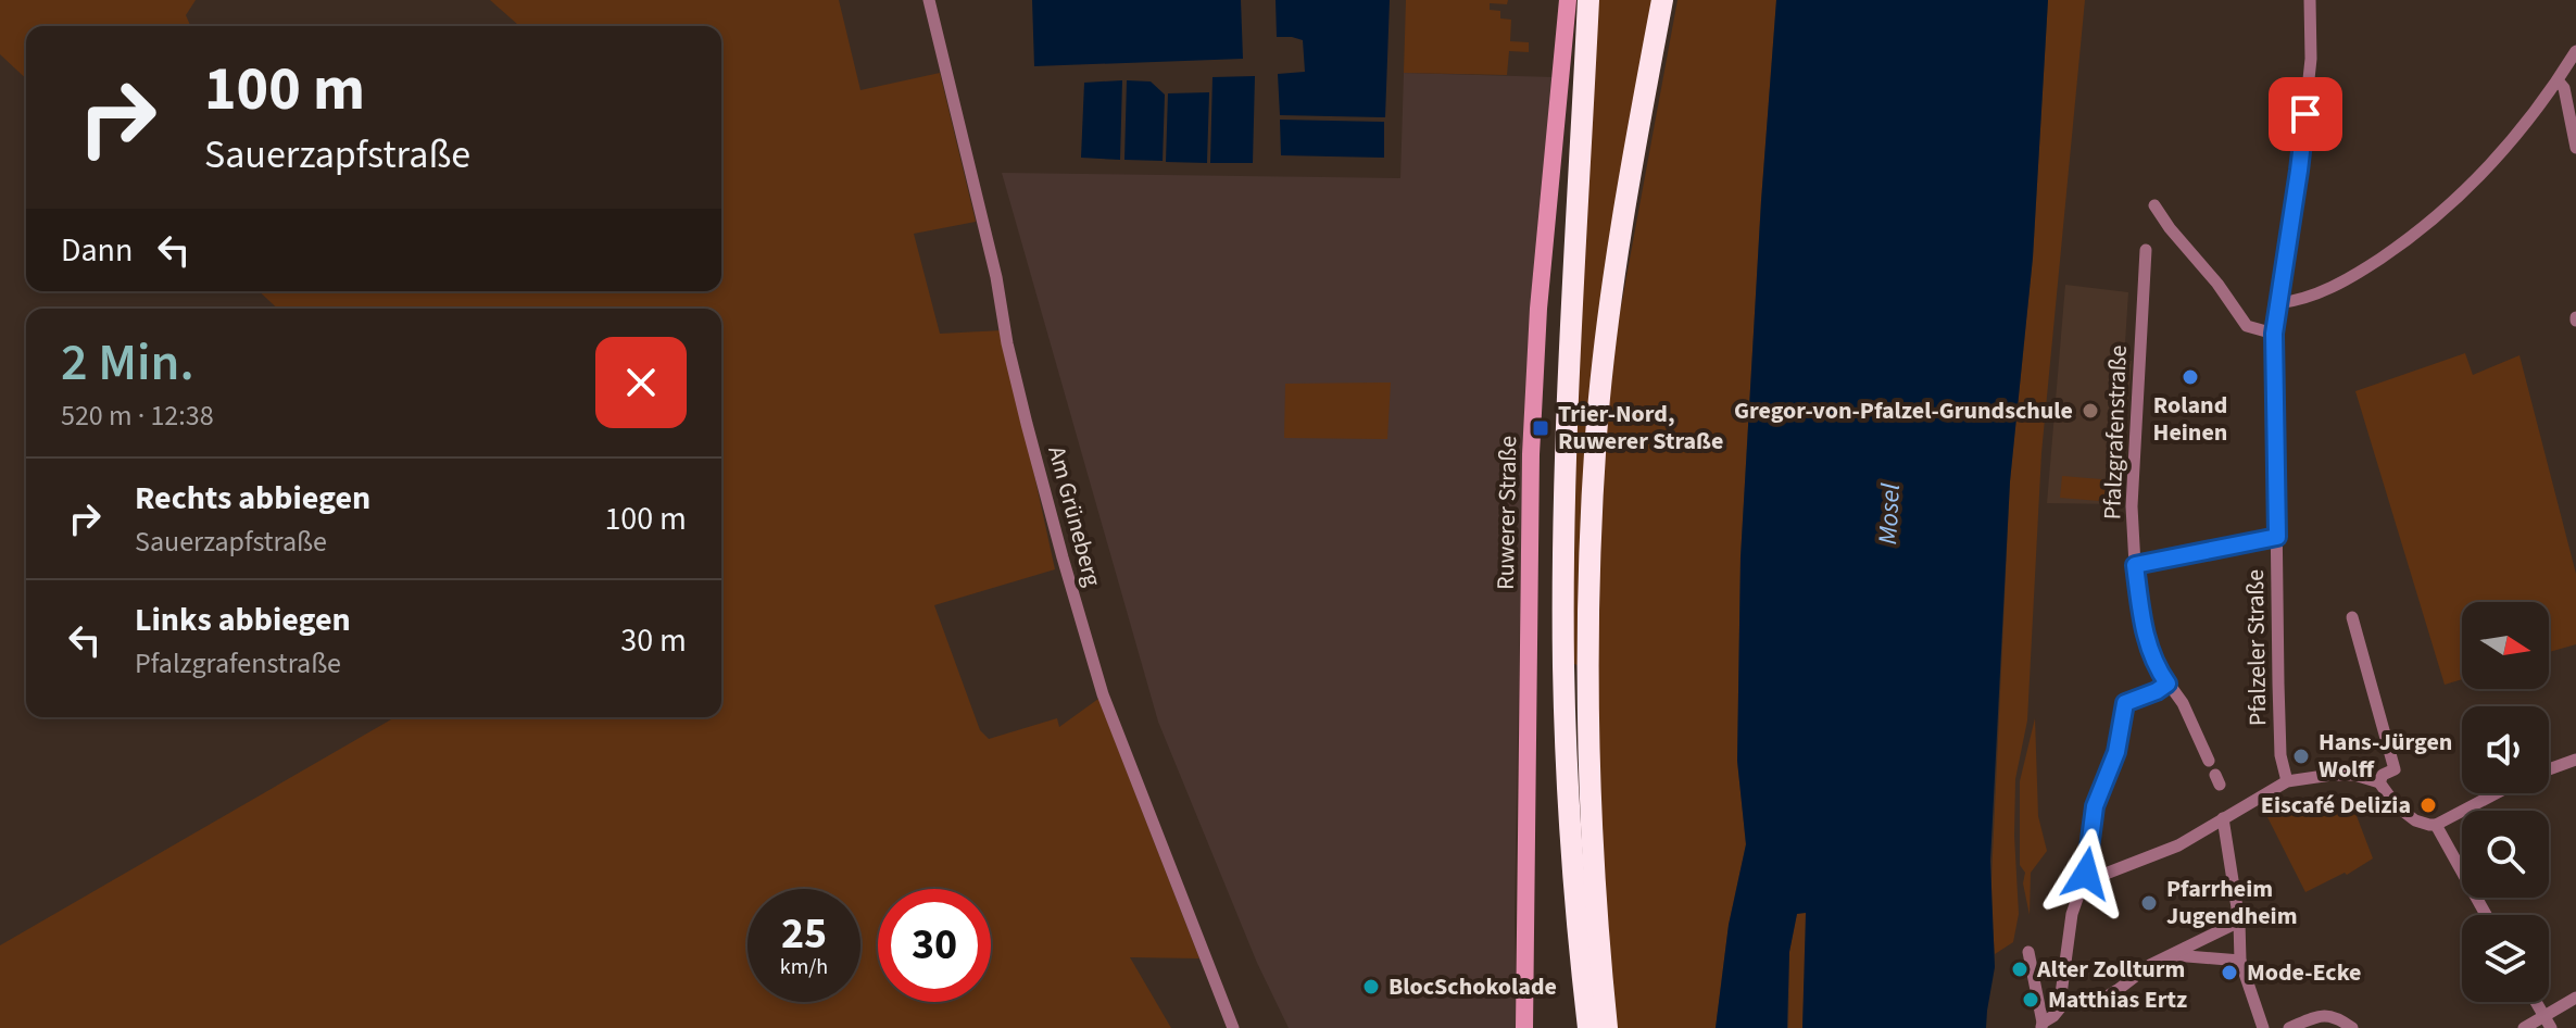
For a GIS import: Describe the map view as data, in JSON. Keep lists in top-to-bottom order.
{
  "streets": {
    "main road": ["Ruwerer Straße"],
    "street": ["Pfalzgrafenstraße", "Am Grüneberg", "Pfalzeler Straße"]
  },
  "water": ["Mosel"],
  "places": {
    "other": [
      "Roland Heinen",
      "Gregor-von-Pfalzel-Grundschule",
      "Hans-Jürgen Wolff",
      "Eiscafé Delizia",
      "Pfarrheim Jugendheim",
      "Alter Zollturm",
      "Mode-Ecke",
      "BlocSchokolade",
      "Matthias Ertz"
    ],
    "transit": ["Trier-Nord, Ruwerer Straße"]
  },
  "north": "right",
  "page": {
    "turn": ["100 m", "Sauerzapfstraße"],
    "then": "Dann",
    "heading": ["2 Min.", "520 m · 12:38"],
    "list": [
      {
        "name": "Rechts abbiegen",
        "note": "Sauerzapfstraße",
        "value": "100 m"
      },
      {
        "name": "Links abbiegen",
        "note": "Pfalzgrafenstraße",
        "value": "30 m"
      }
    ],
    "speed": "25 km/h",
    "limit": "30"
  }
}
